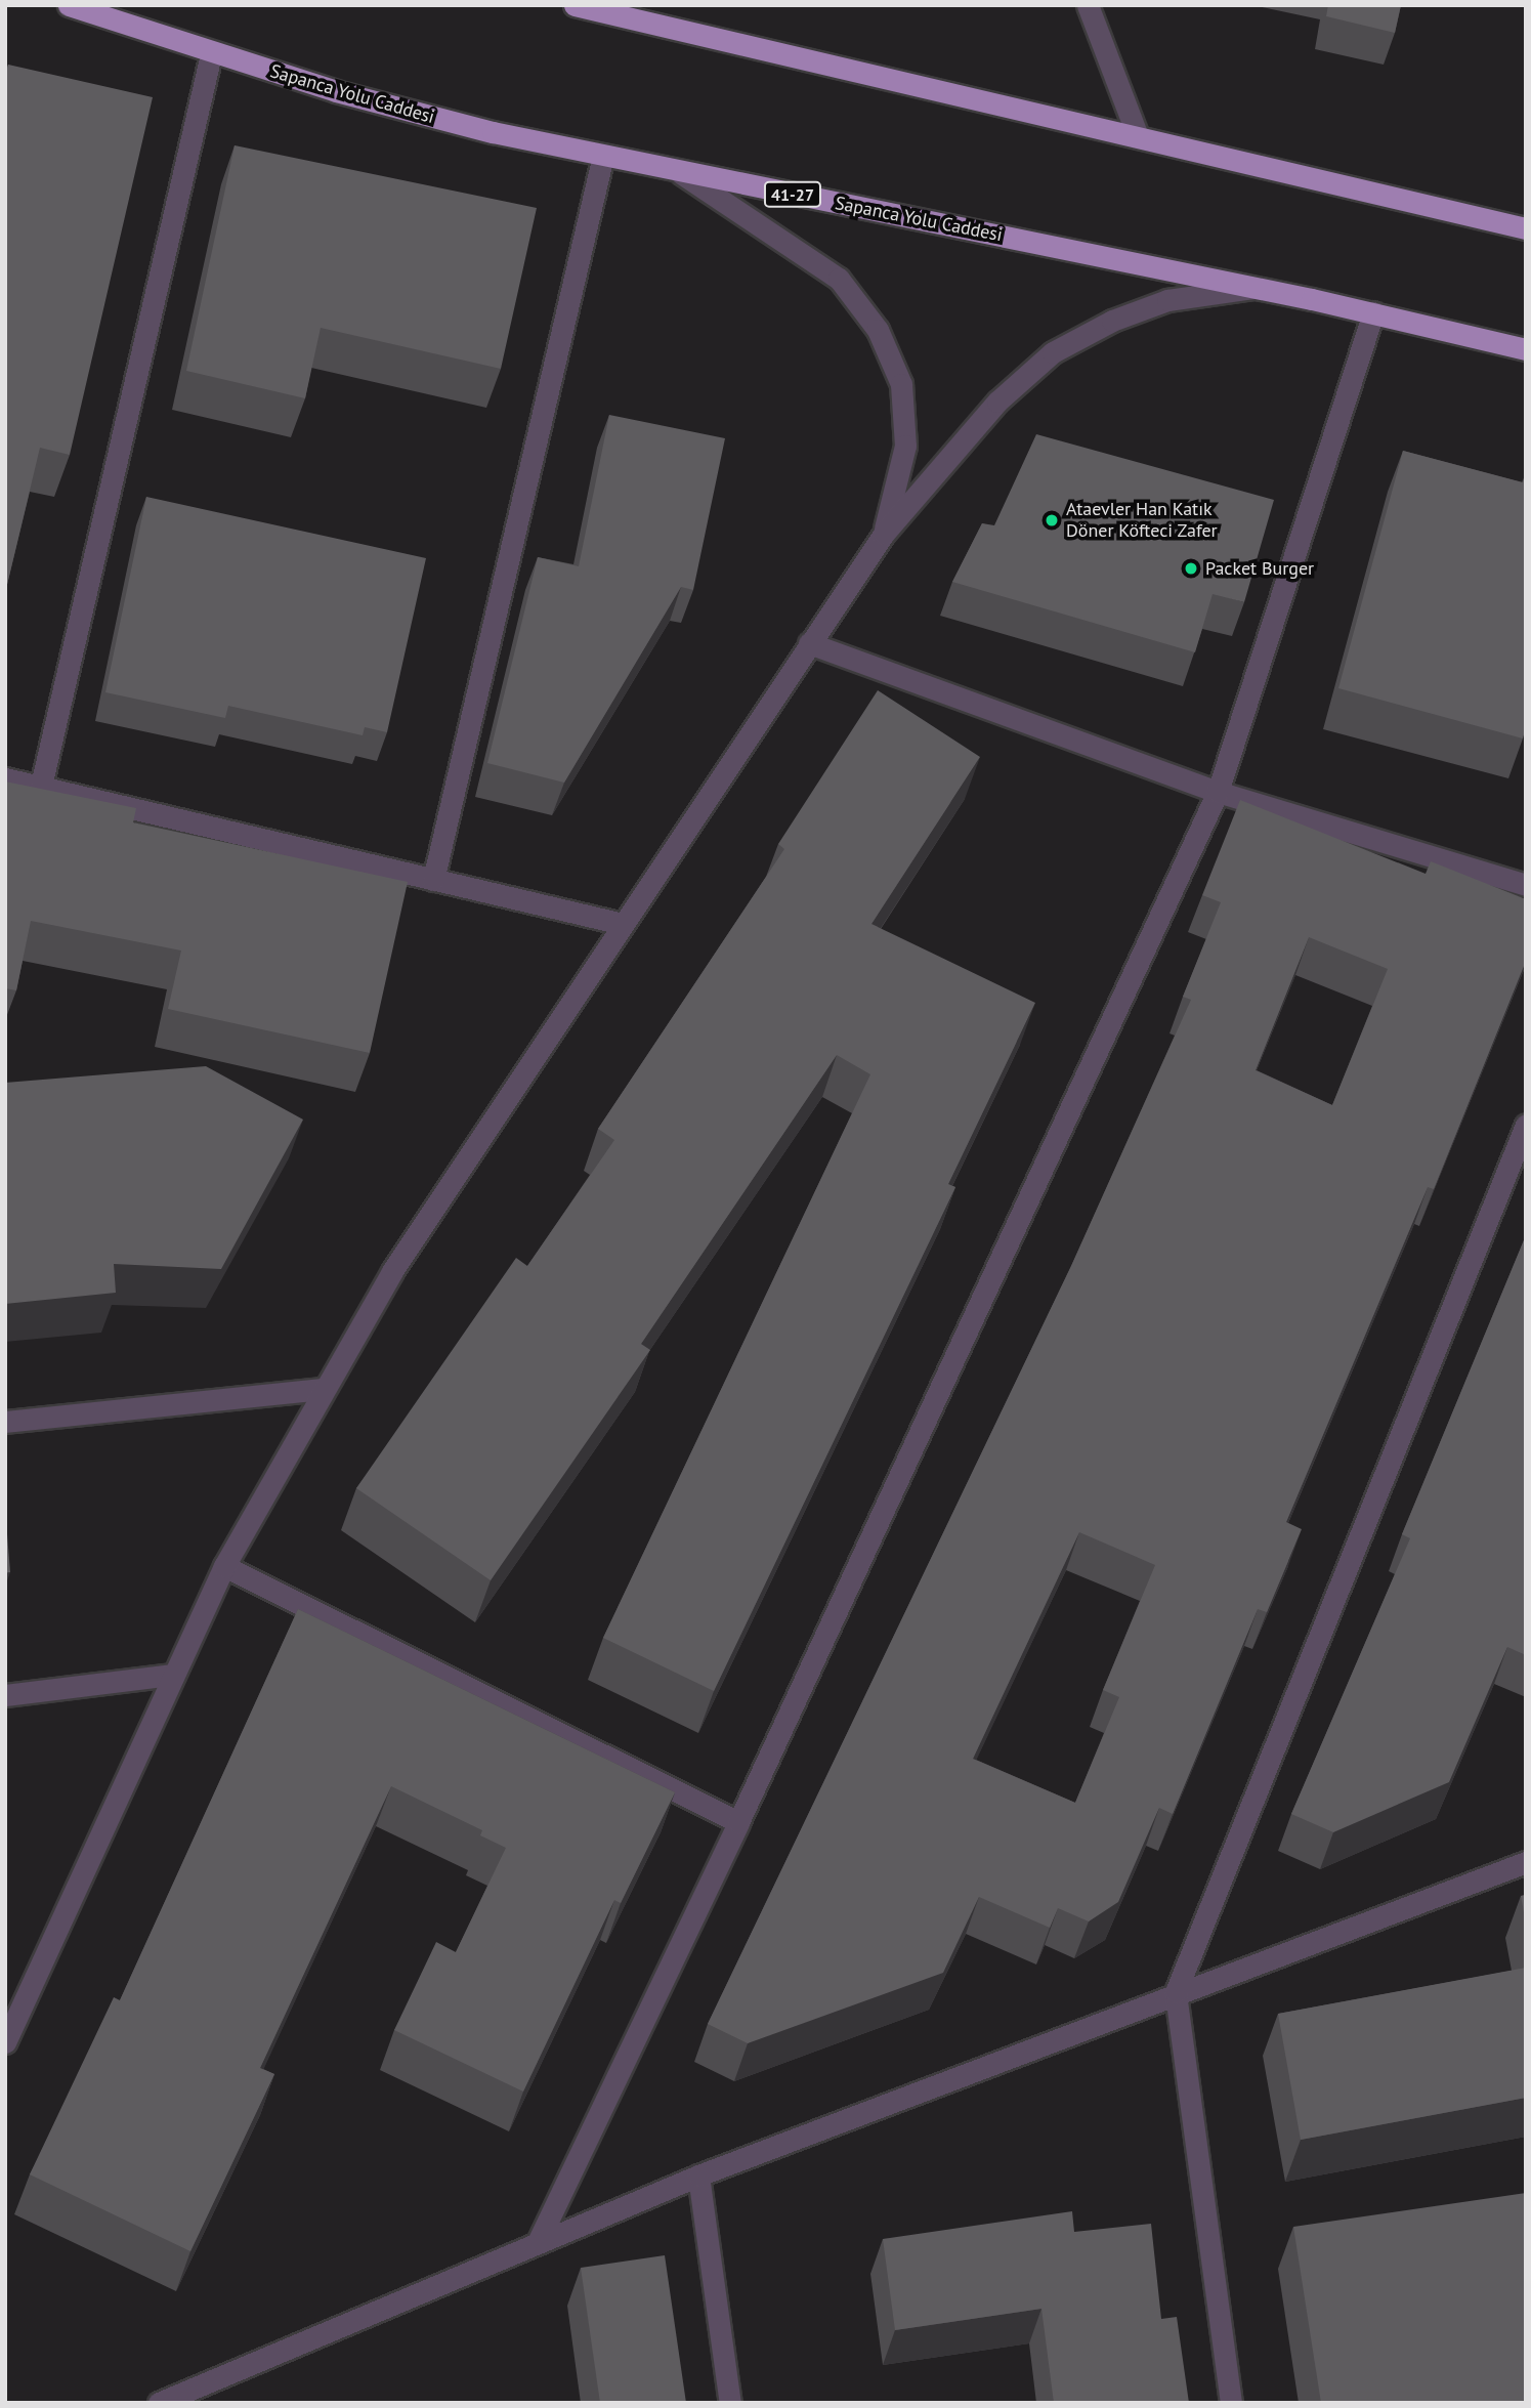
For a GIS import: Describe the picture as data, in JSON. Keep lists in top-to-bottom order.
{
  "streets": {
    "highway": ["Sapanca Yolu Caddesi", "41-27"]
  },
  "places": ["Ataevler Han Katık Döner Köfteci Zafer", "Packet Burger"]
}
